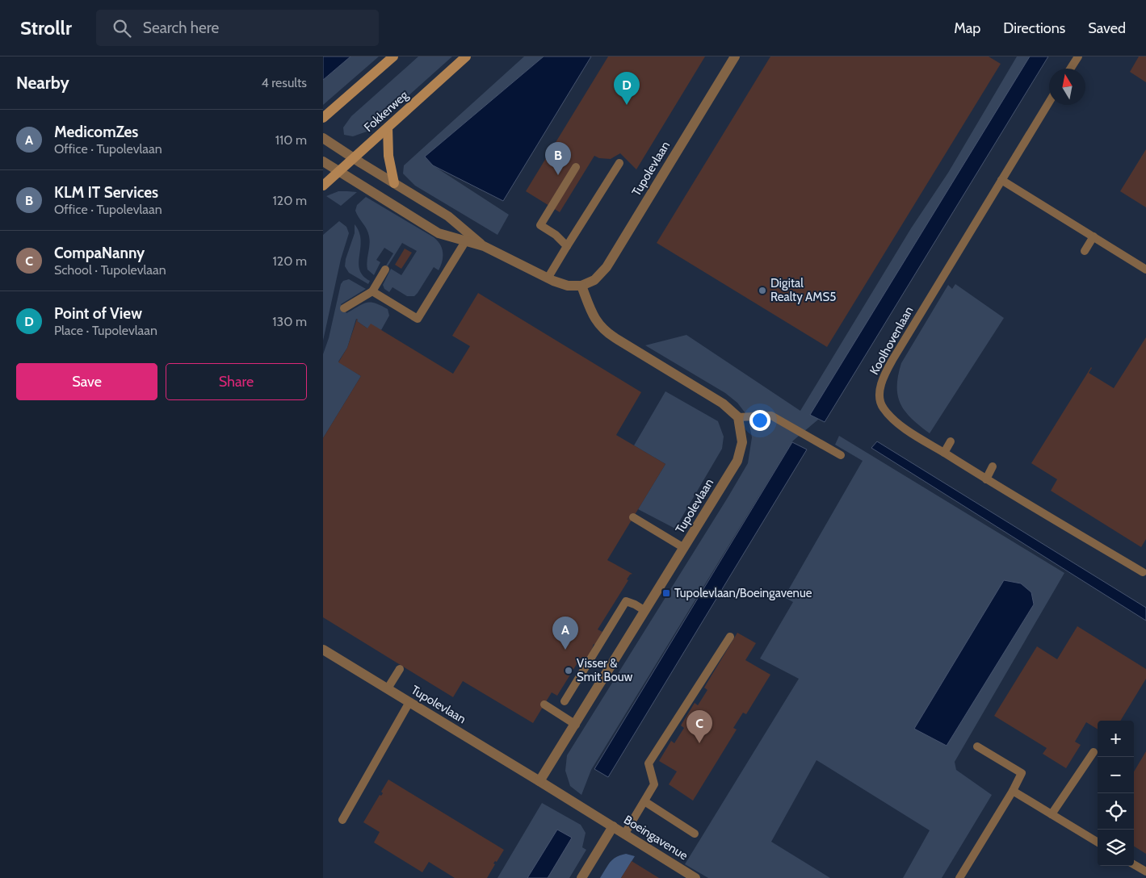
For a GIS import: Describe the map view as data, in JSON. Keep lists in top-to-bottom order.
{
  "streets": {
    "main road": ["Fokkerweg"],
    "street": ["Tupolevlaan", "Boeingavenue"],
    "lane": ["Koolhovenlaan"]
  },
  "crossings": [
    ["Tupolevlaan", "Boeingavenue"]
  ],
  "places": {
    "other": ["Digital Realty AMS5", "Visser & Smit Bouw"],
    "transit": ["Tupolevlaan/Boeingavenue"]
  },
  "north": "top",
  "page": {
    "header": "Strollr",
    "search": "Search here",
    "nav": ["Map", "Directions", "Saved"],
    "heading": ["Nearby", "4 results"],
    "pins": [
      "D",
      "B",
      "A",
      "C"
    ],
    "list": [
      {
        "mark": "A",
        "name": "MedicomZes",
        "note": "Office · Tupolevlaan",
        "value": "110 m"
      },
      {
        "mark": "B",
        "name": "KLM IT Services",
        "note": "Office · Tupolevlaan",
        "value": "120 m"
      },
      {
        "mark": "C",
        "name": "CompaNanny",
        "note": "School · Tupolevlaan",
        "value": "120 m"
      },
      {
        "mark": "D",
        "name": "Point of View",
        "note": "Place · Tupolevlaan",
        "value": "130 m"
      }
    ],
    "buttons": ["Save", "Share"],
    "map_buttons": ["+", "−"]
  }
}
